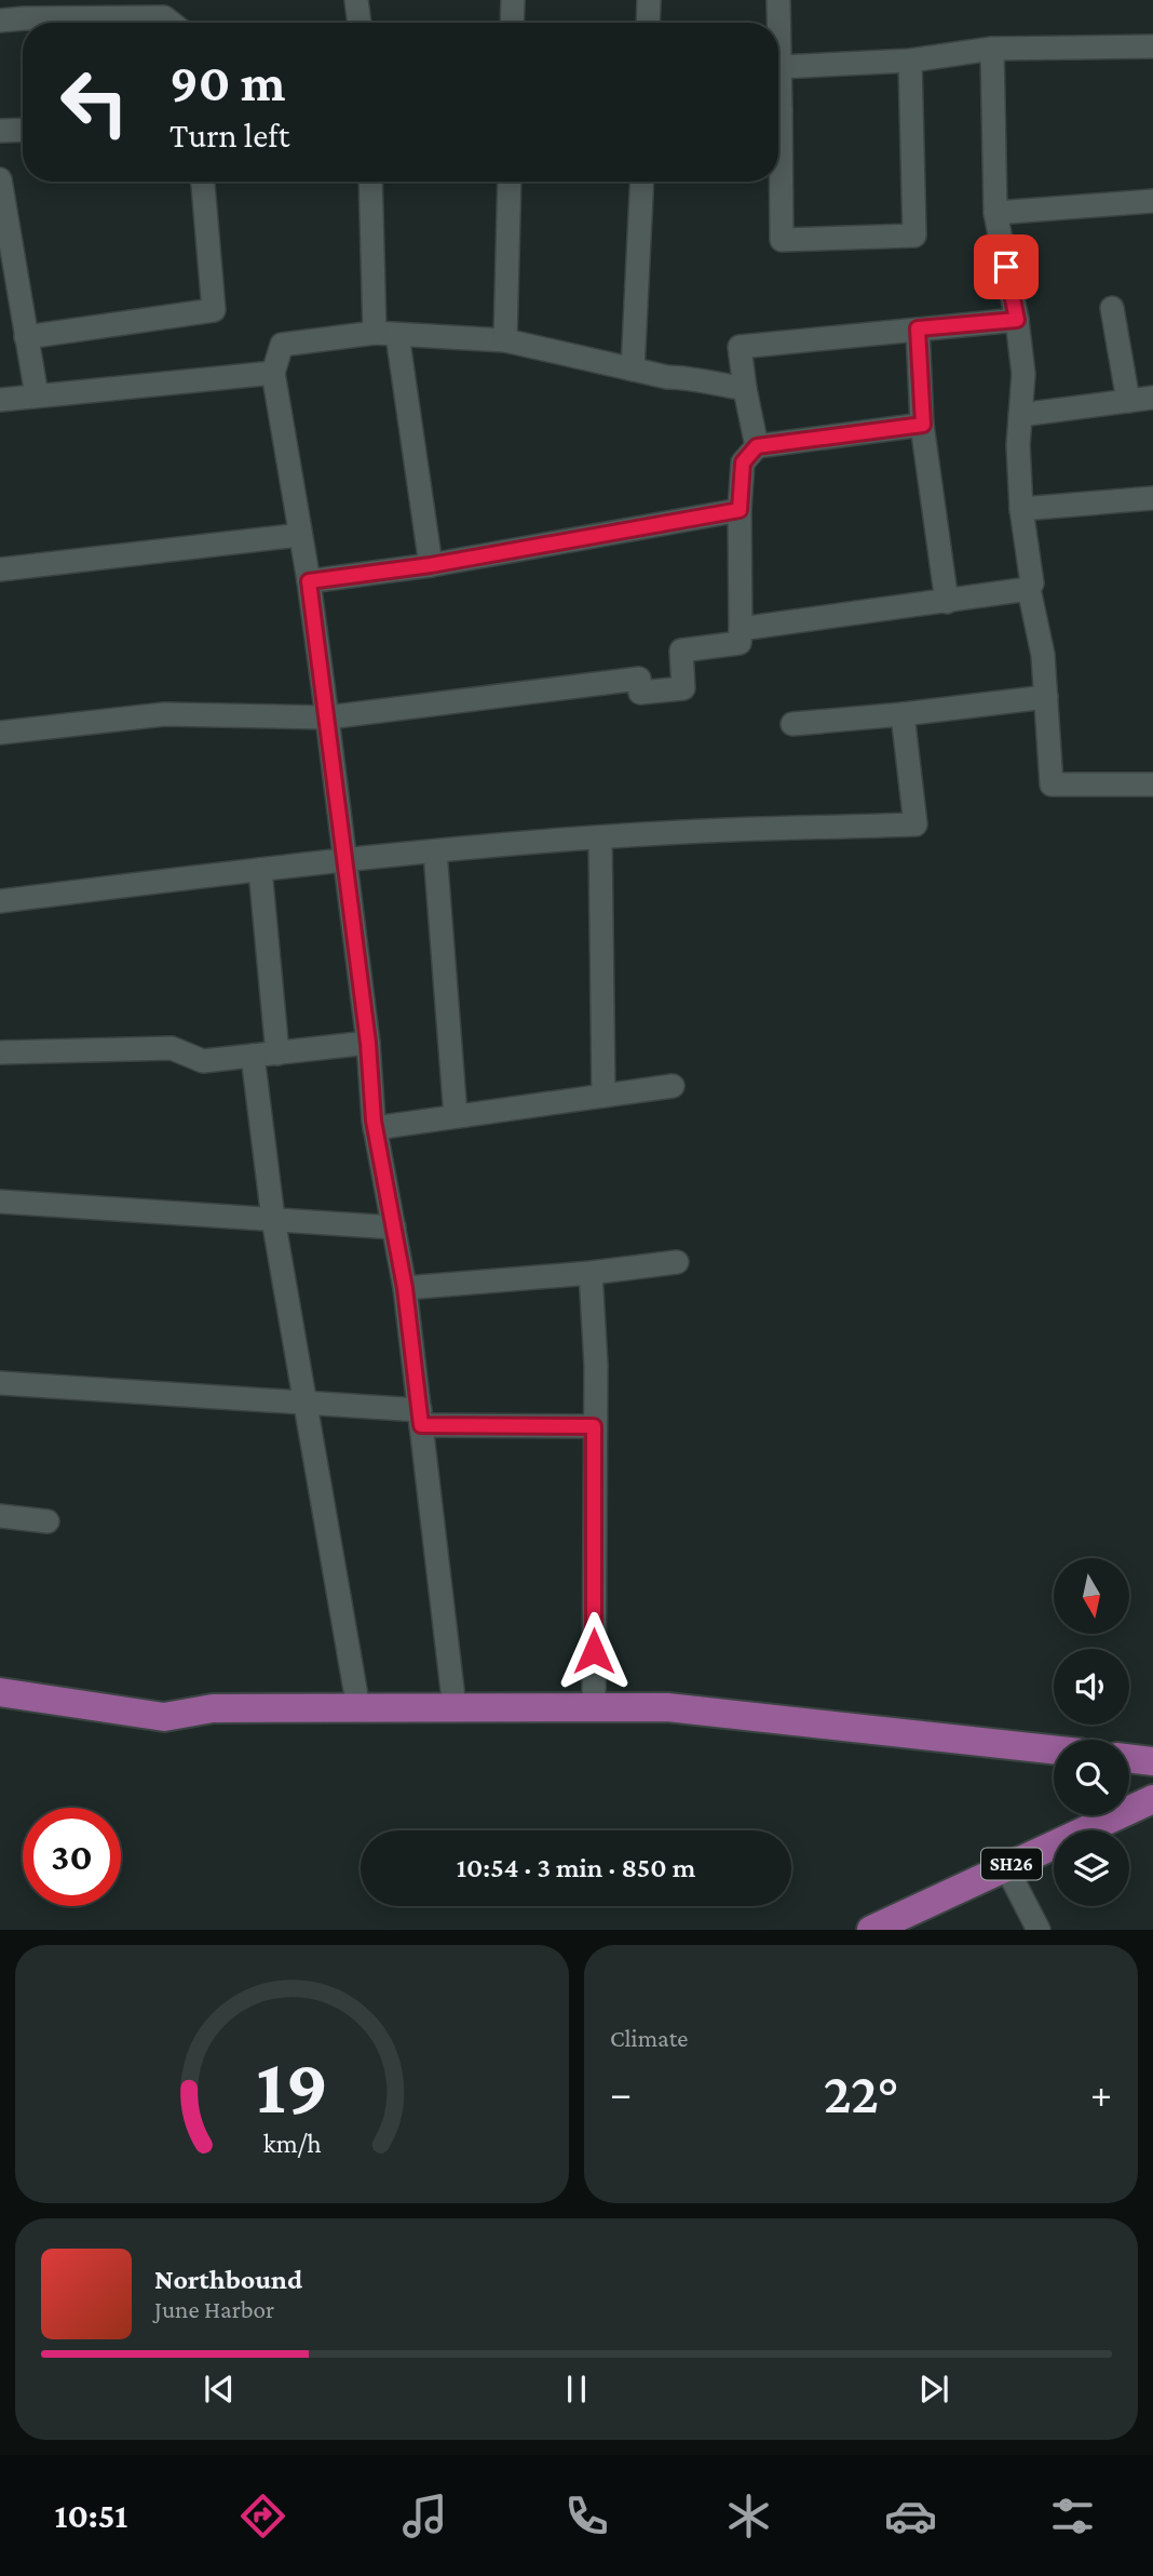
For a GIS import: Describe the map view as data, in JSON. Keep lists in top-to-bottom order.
{
  "streets": {
    "main road": ["SH26"]
  },
  "north": "bottom",
  "page": {
    "turn": ["90 m", "Turn left"],
    "limit": "30",
    "trip": "10:54 · 3 min · 850 m",
    "tile": "Climate",
    "heat": ["−", "22°", "+"],
    "song": ["Northbound", "June Harbor"],
    "tabs": "10:51",
    "gauge": ["19", "km/h"]
  }
}
